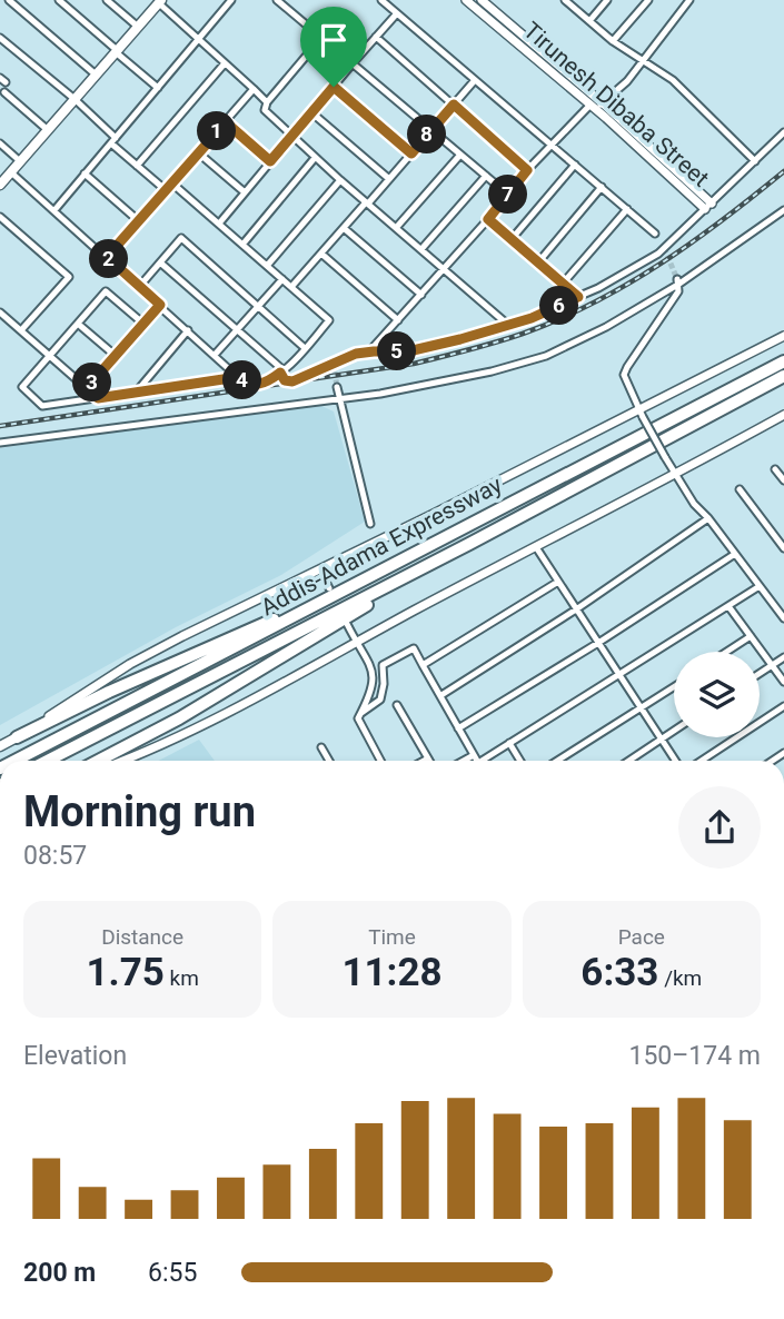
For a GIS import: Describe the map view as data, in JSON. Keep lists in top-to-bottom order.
{
  "streets": {
    "highway": ["Addis-Adama Expressway"],
    "street": ["Tirunesh Dibaba Street"]
  },
  "page": {
    "pins": [
      "1",
      "8",
      "7",
      "2",
      "6",
      "5",
      "4",
      "3"
    ],
    "heading": ["Morning run", "08:57"],
    "stats": [
      ["Distance", "1.75 km"],
      ["Time", "11:28"],
      ["Pace", "6:33 /km"]
    ],
    "chart": ["Elevation", "150–174 m"],
    "list": [
      {
        "name": "200 m",
        "note": "6:55"
      }
    ]
  }
}
